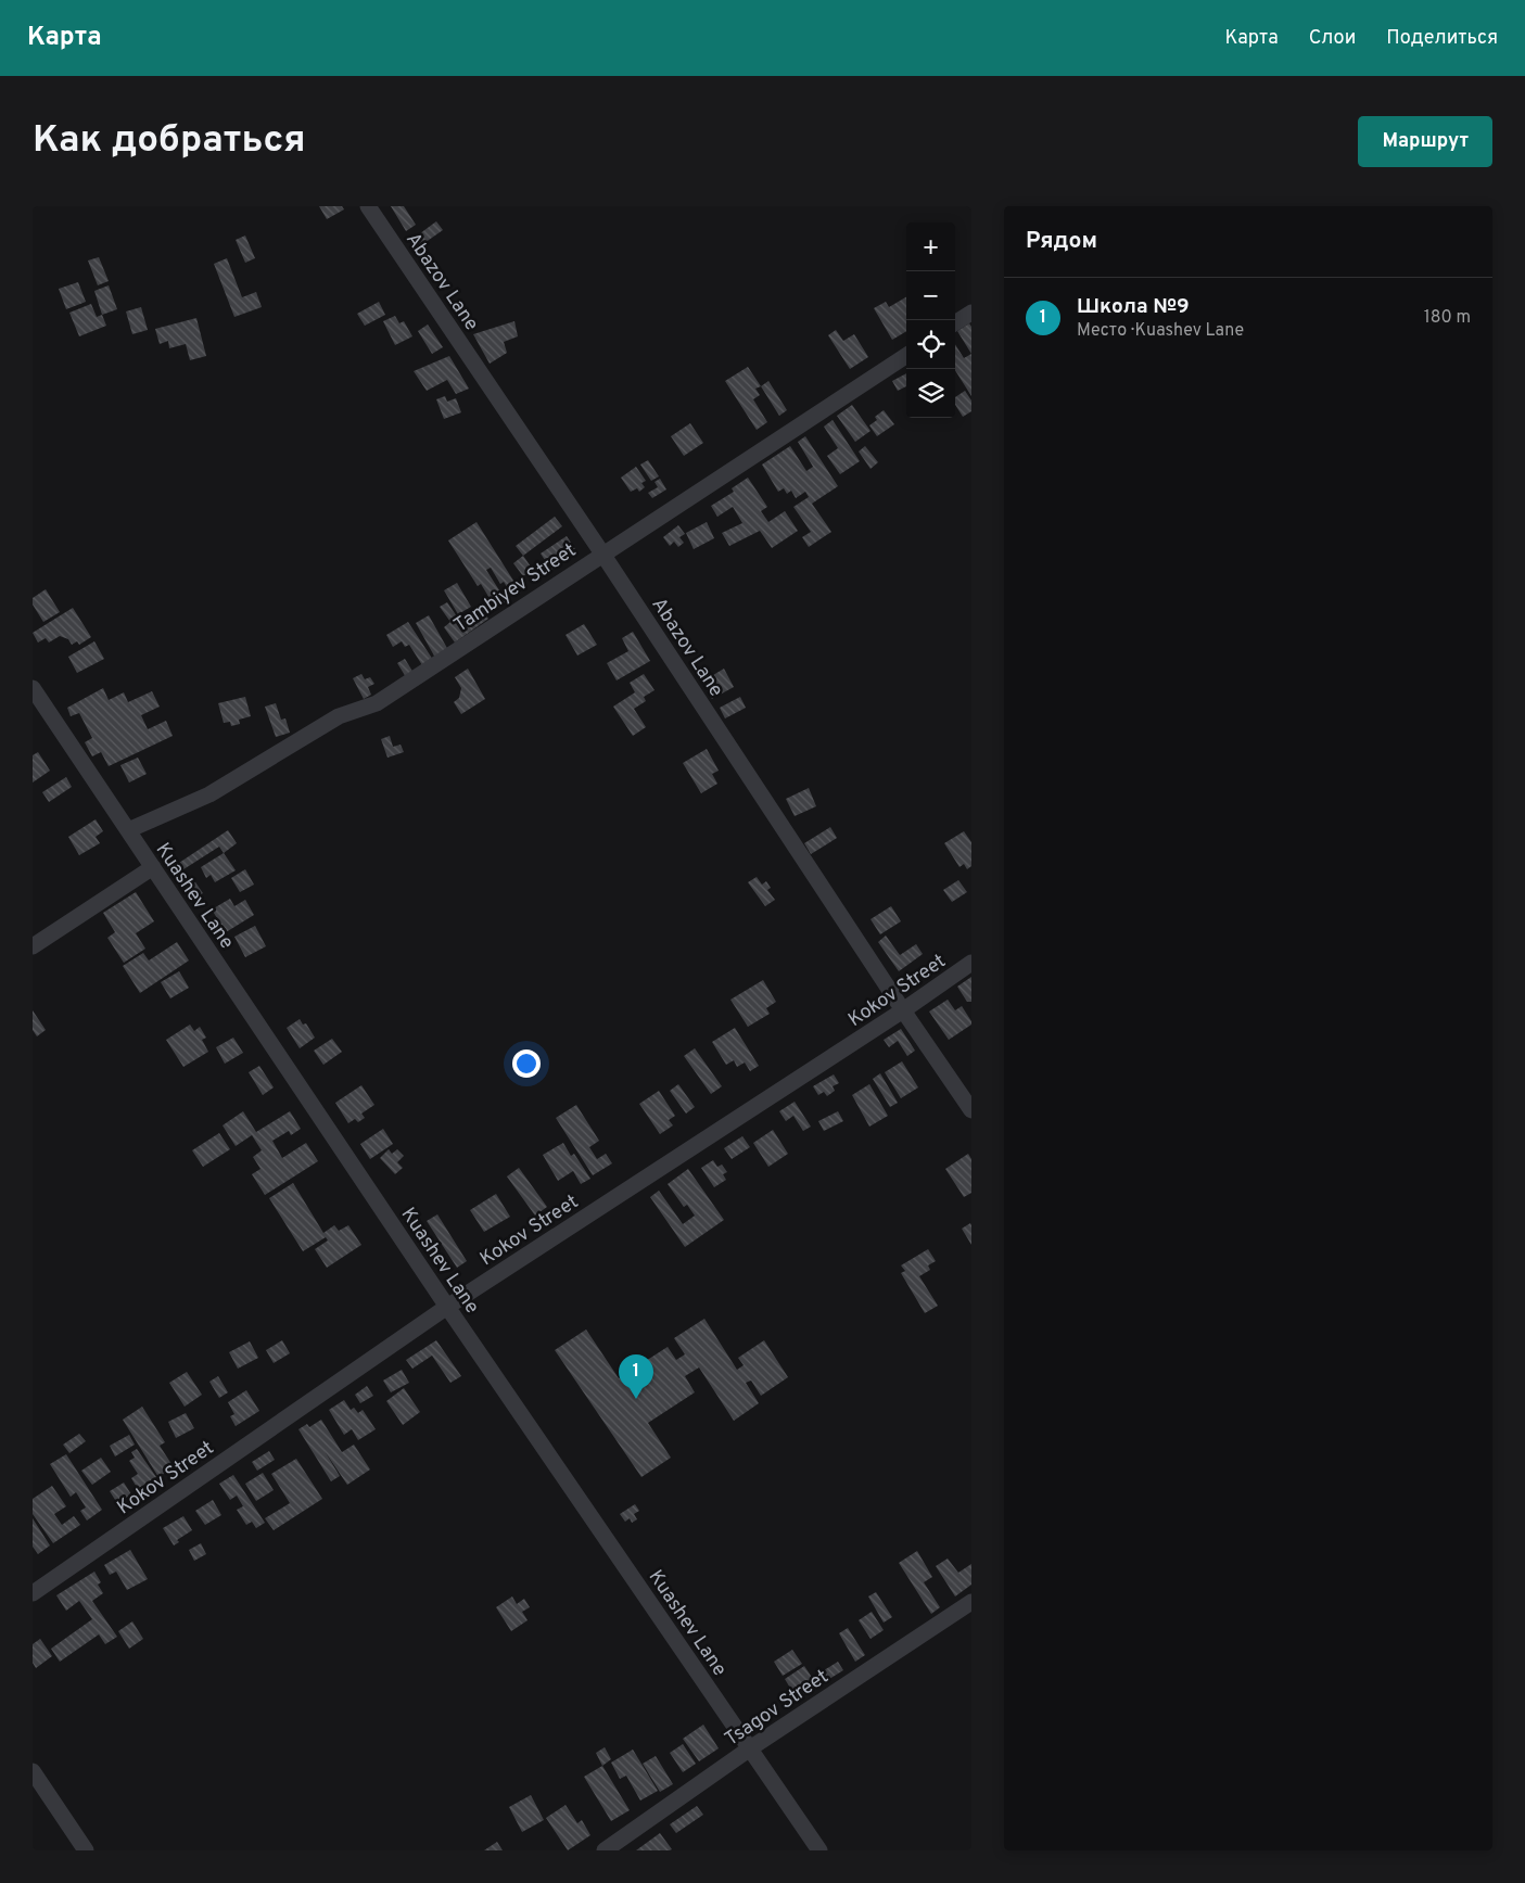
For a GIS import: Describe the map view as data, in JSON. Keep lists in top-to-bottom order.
{
  "streets": {
    "street": [
      "Abazov Lane",
      "Tambiyev Street",
      "Kuashev Lane",
      "Kokov Street",
      "Tsagov Street"
    ]
  },
  "crossings": [
    ["Abazov Lane", "Tambiyev Street"],
    ["Abazov Lane", "Kokov Street"],
    ["Tambiyev Street", "Kuashev Lane"],
    ["Kuashev Lane", "Kokov Street"],
    ["Kuashev Lane", "Tsagov Street"]
  ],
  "page": {
    "header": "Карта",
    "nav": ["Карта", "Слои", "Поделиться"],
    "buttons": "Маршрут",
    "title": "Как добраться",
    "heading": "Рядом",
    "map_buttons": ["+", "−"],
    "list": [
      {
        "mark": "1",
        "name": "Школа №9",
        "note": "Место · Kuashev Lane",
        "value": "180 m"
      }
    ],
    "pins": "1"
  }
}
